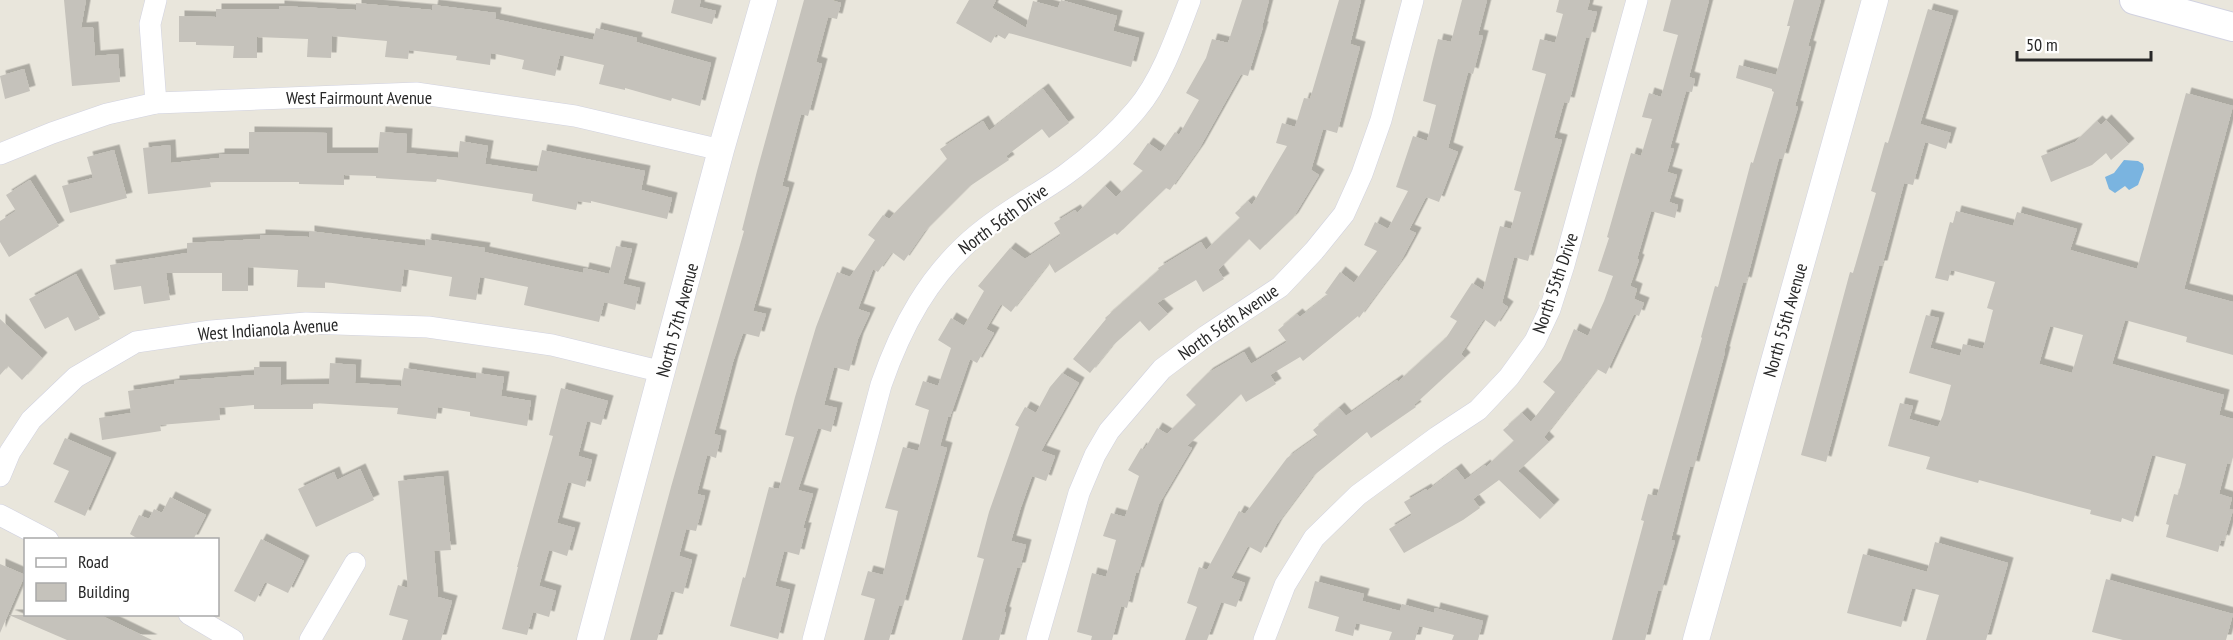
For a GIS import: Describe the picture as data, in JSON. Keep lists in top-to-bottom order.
{
  "streets": {
    "street": [
      "West Fairmount Avenue",
      "North 56th Drive",
      "North 55th Drive",
      "North 57th Avenue",
      "North 55th Avenue",
      "North 56th Avenue",
      "West Indianola Avenue"
    ]
  },
  "crossings": [
    ["West Fairmount Avenue", "North 57th Avenue"],
    ["North 57th Avenue", "West Indianola Avenue"]
  ],
  "legend": ["Road", "Building"],
  "scale_bar": "50 m"
}
